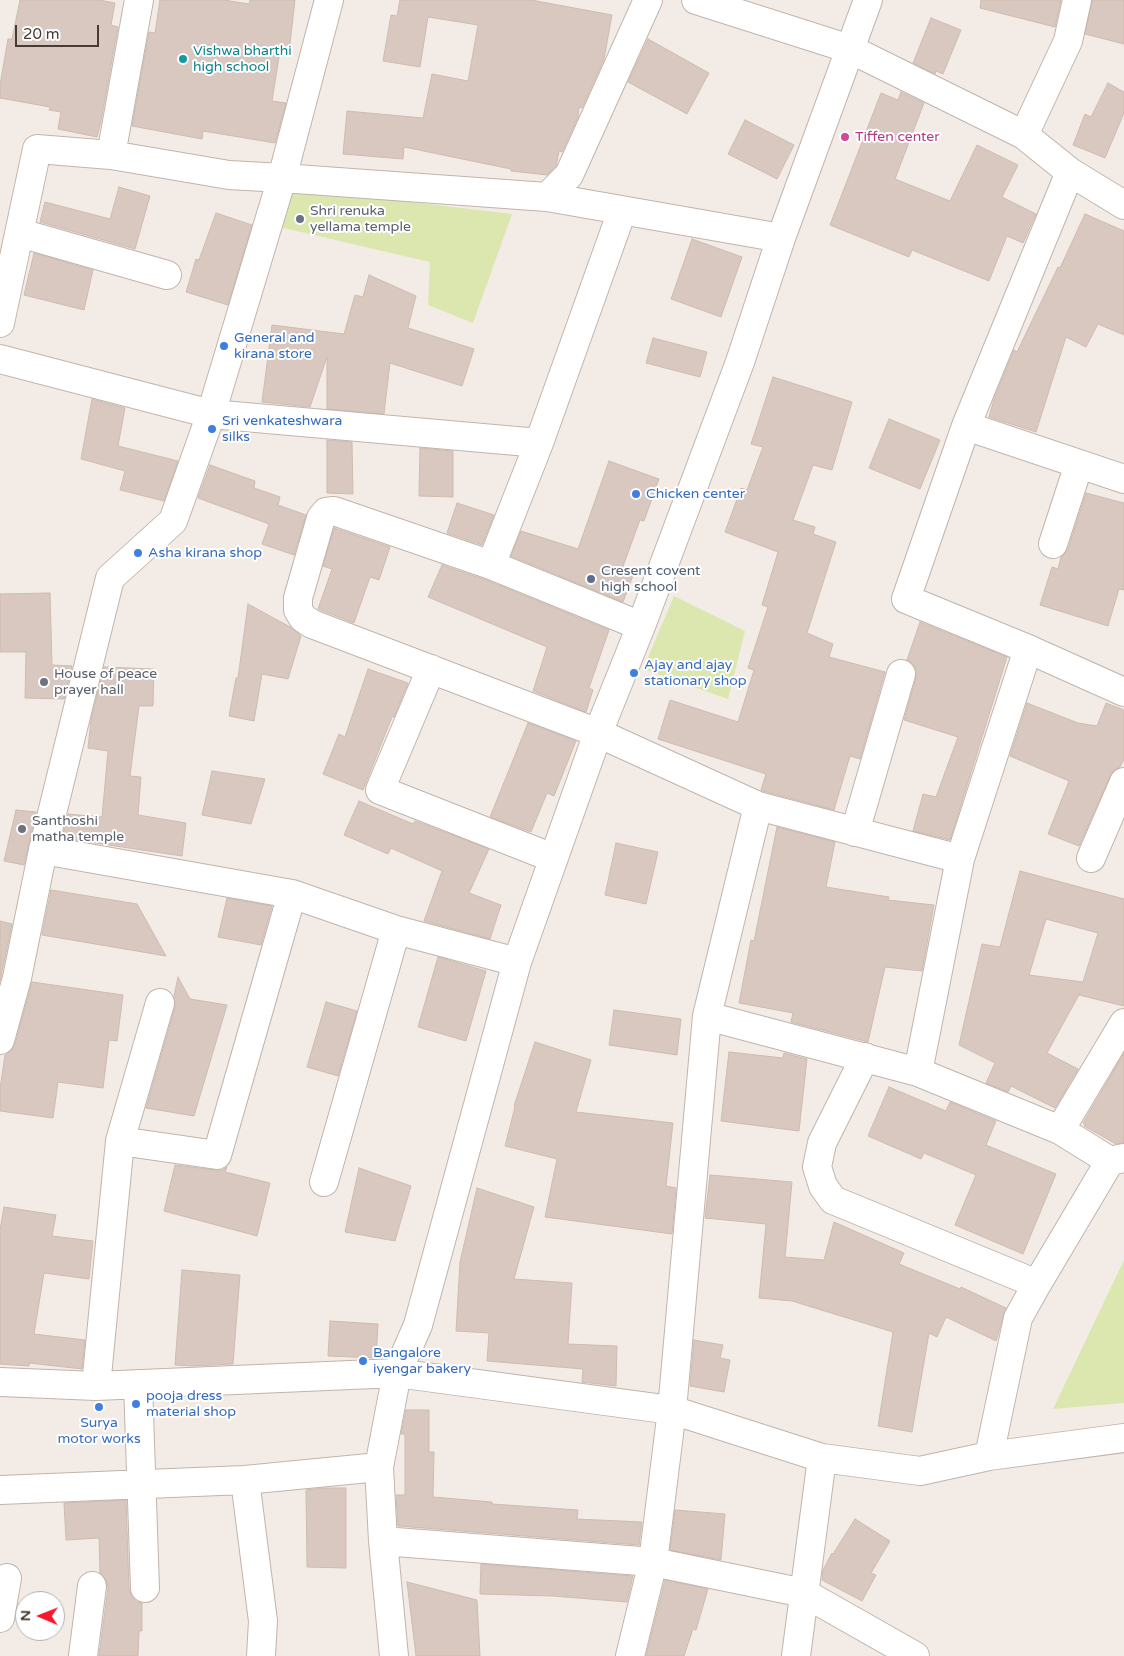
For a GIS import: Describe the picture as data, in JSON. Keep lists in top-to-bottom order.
{
  "places": [
    "Vishwa bharthi high school",
    "Tiffen center",
    "Shri renuka yellama temple",
    "General and kirana store",
    "Sri venkateshwara silks",
    "Chicken center",
    "Asha kirana shop",
    "Cresent covent high school",
    "Ajay and ajay stationary shop",
    "House of peace prayer hall",
    "Santhoshi matha temple",
    "Bangalore iyengar bakery",
    "pooja dress material shop",
    "Surya motor works"
  ],
  "scale_bar": "20 m",
  "north": "left"
}
